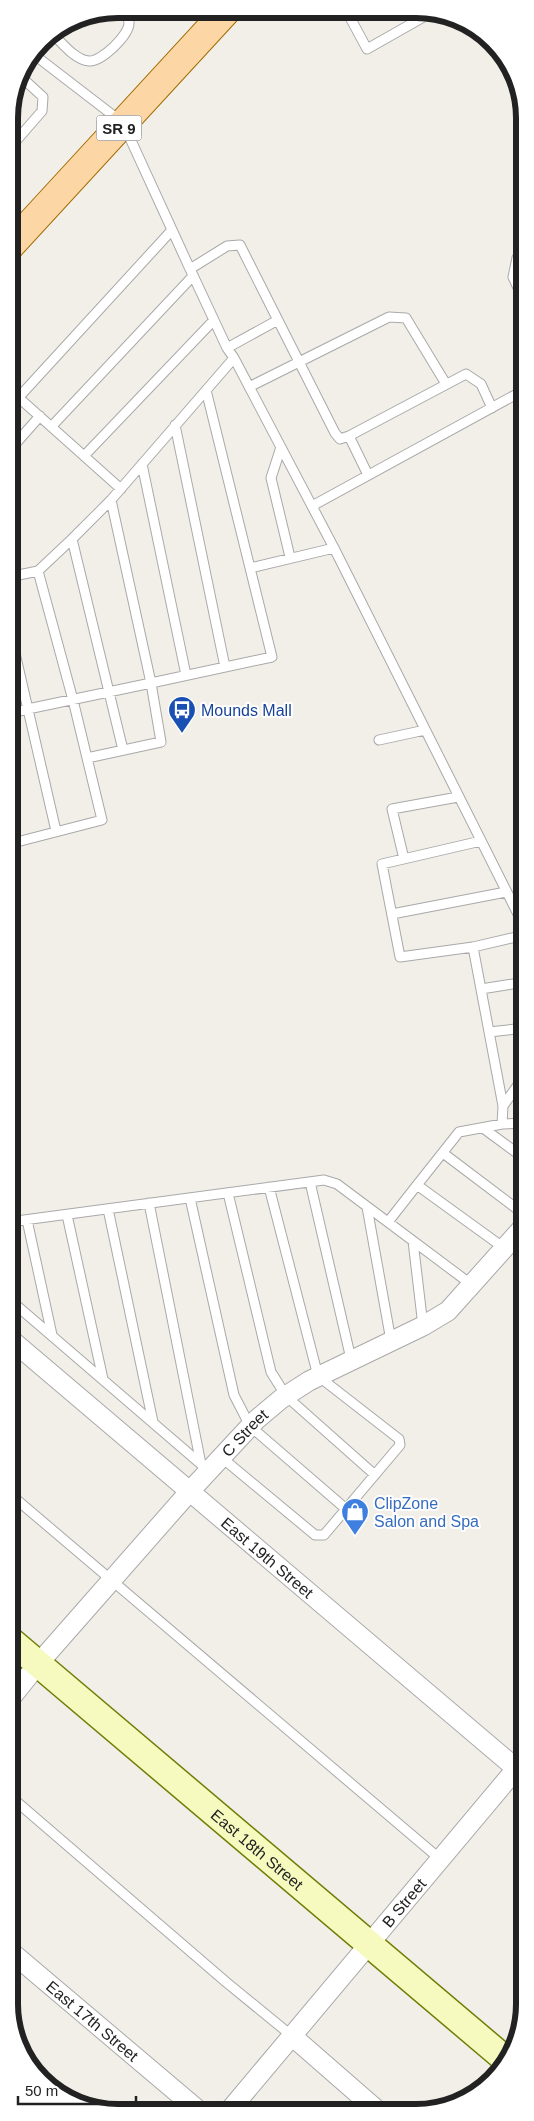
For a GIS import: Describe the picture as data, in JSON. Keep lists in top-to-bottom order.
{
  "streets": {
    "main road": ["SR 9"],
    "street": [
      "C Street",
      "East 19th Street",
      "East 18th Street",
      "B Street",
      "East 17th Street"
    ]
  },
  "crossings": [
    ["C Street", "East 19th Street"],
    ["C Street", "East 18th Street"],
    ["East 18th Street", "B Street"]
  ],
  "places": {
    "bus stop": ["Mounds Mall"],
    "shop": ["ClipZone Salon and Spa"]
  },
  "scale_bar": "50 m"
}
